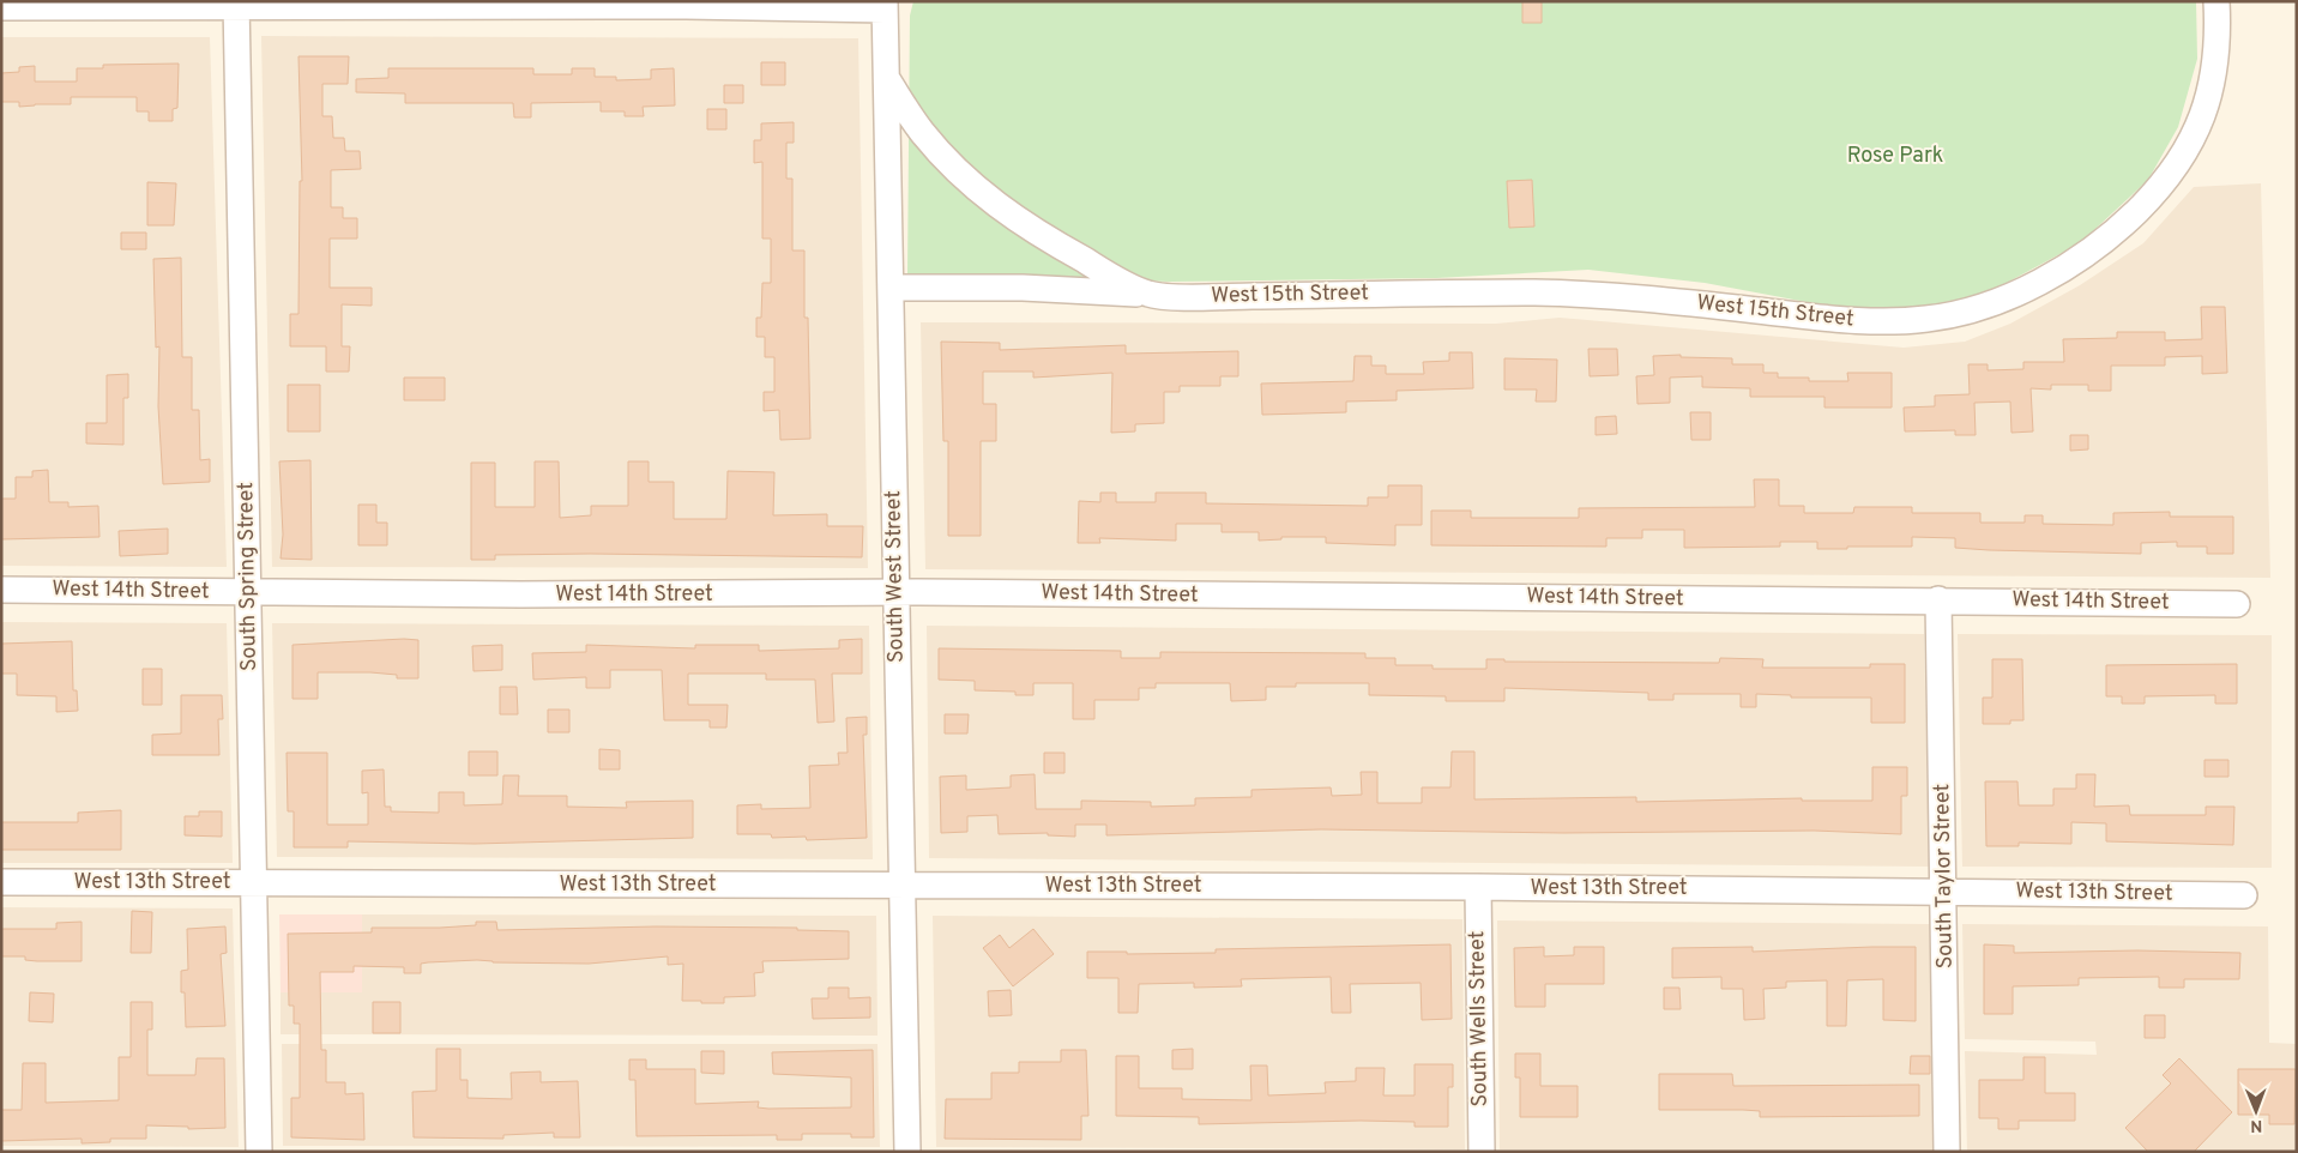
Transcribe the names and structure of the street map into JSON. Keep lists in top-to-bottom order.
{
  "streets": {
    "street": [
      "West 15th Street",
      "South Spring Street",
      "South West Street",
      "West 14th Street",
      "South Taylor Street",
      "West 13th Street",
      "South Wells Street"
    ]
  },
  "crossings": [
    ["West 15th Street", "South West Street"],
    ["South Spring Street", "West 14th Street"],
    ["South Spring Street", "West 13th Street"],
    ["South West Street", "West 14th Street"],
    ["South West Street", "West 13th Street"],
    ["West 14th Street", "South Taylor Street"],
    ["South Taylor Street", "West 13th Street"],
    ["West 13th Street", "South Wells Street"]
  ],
  "parks": ["Rose Park"],
  "north": "bottom"
}
